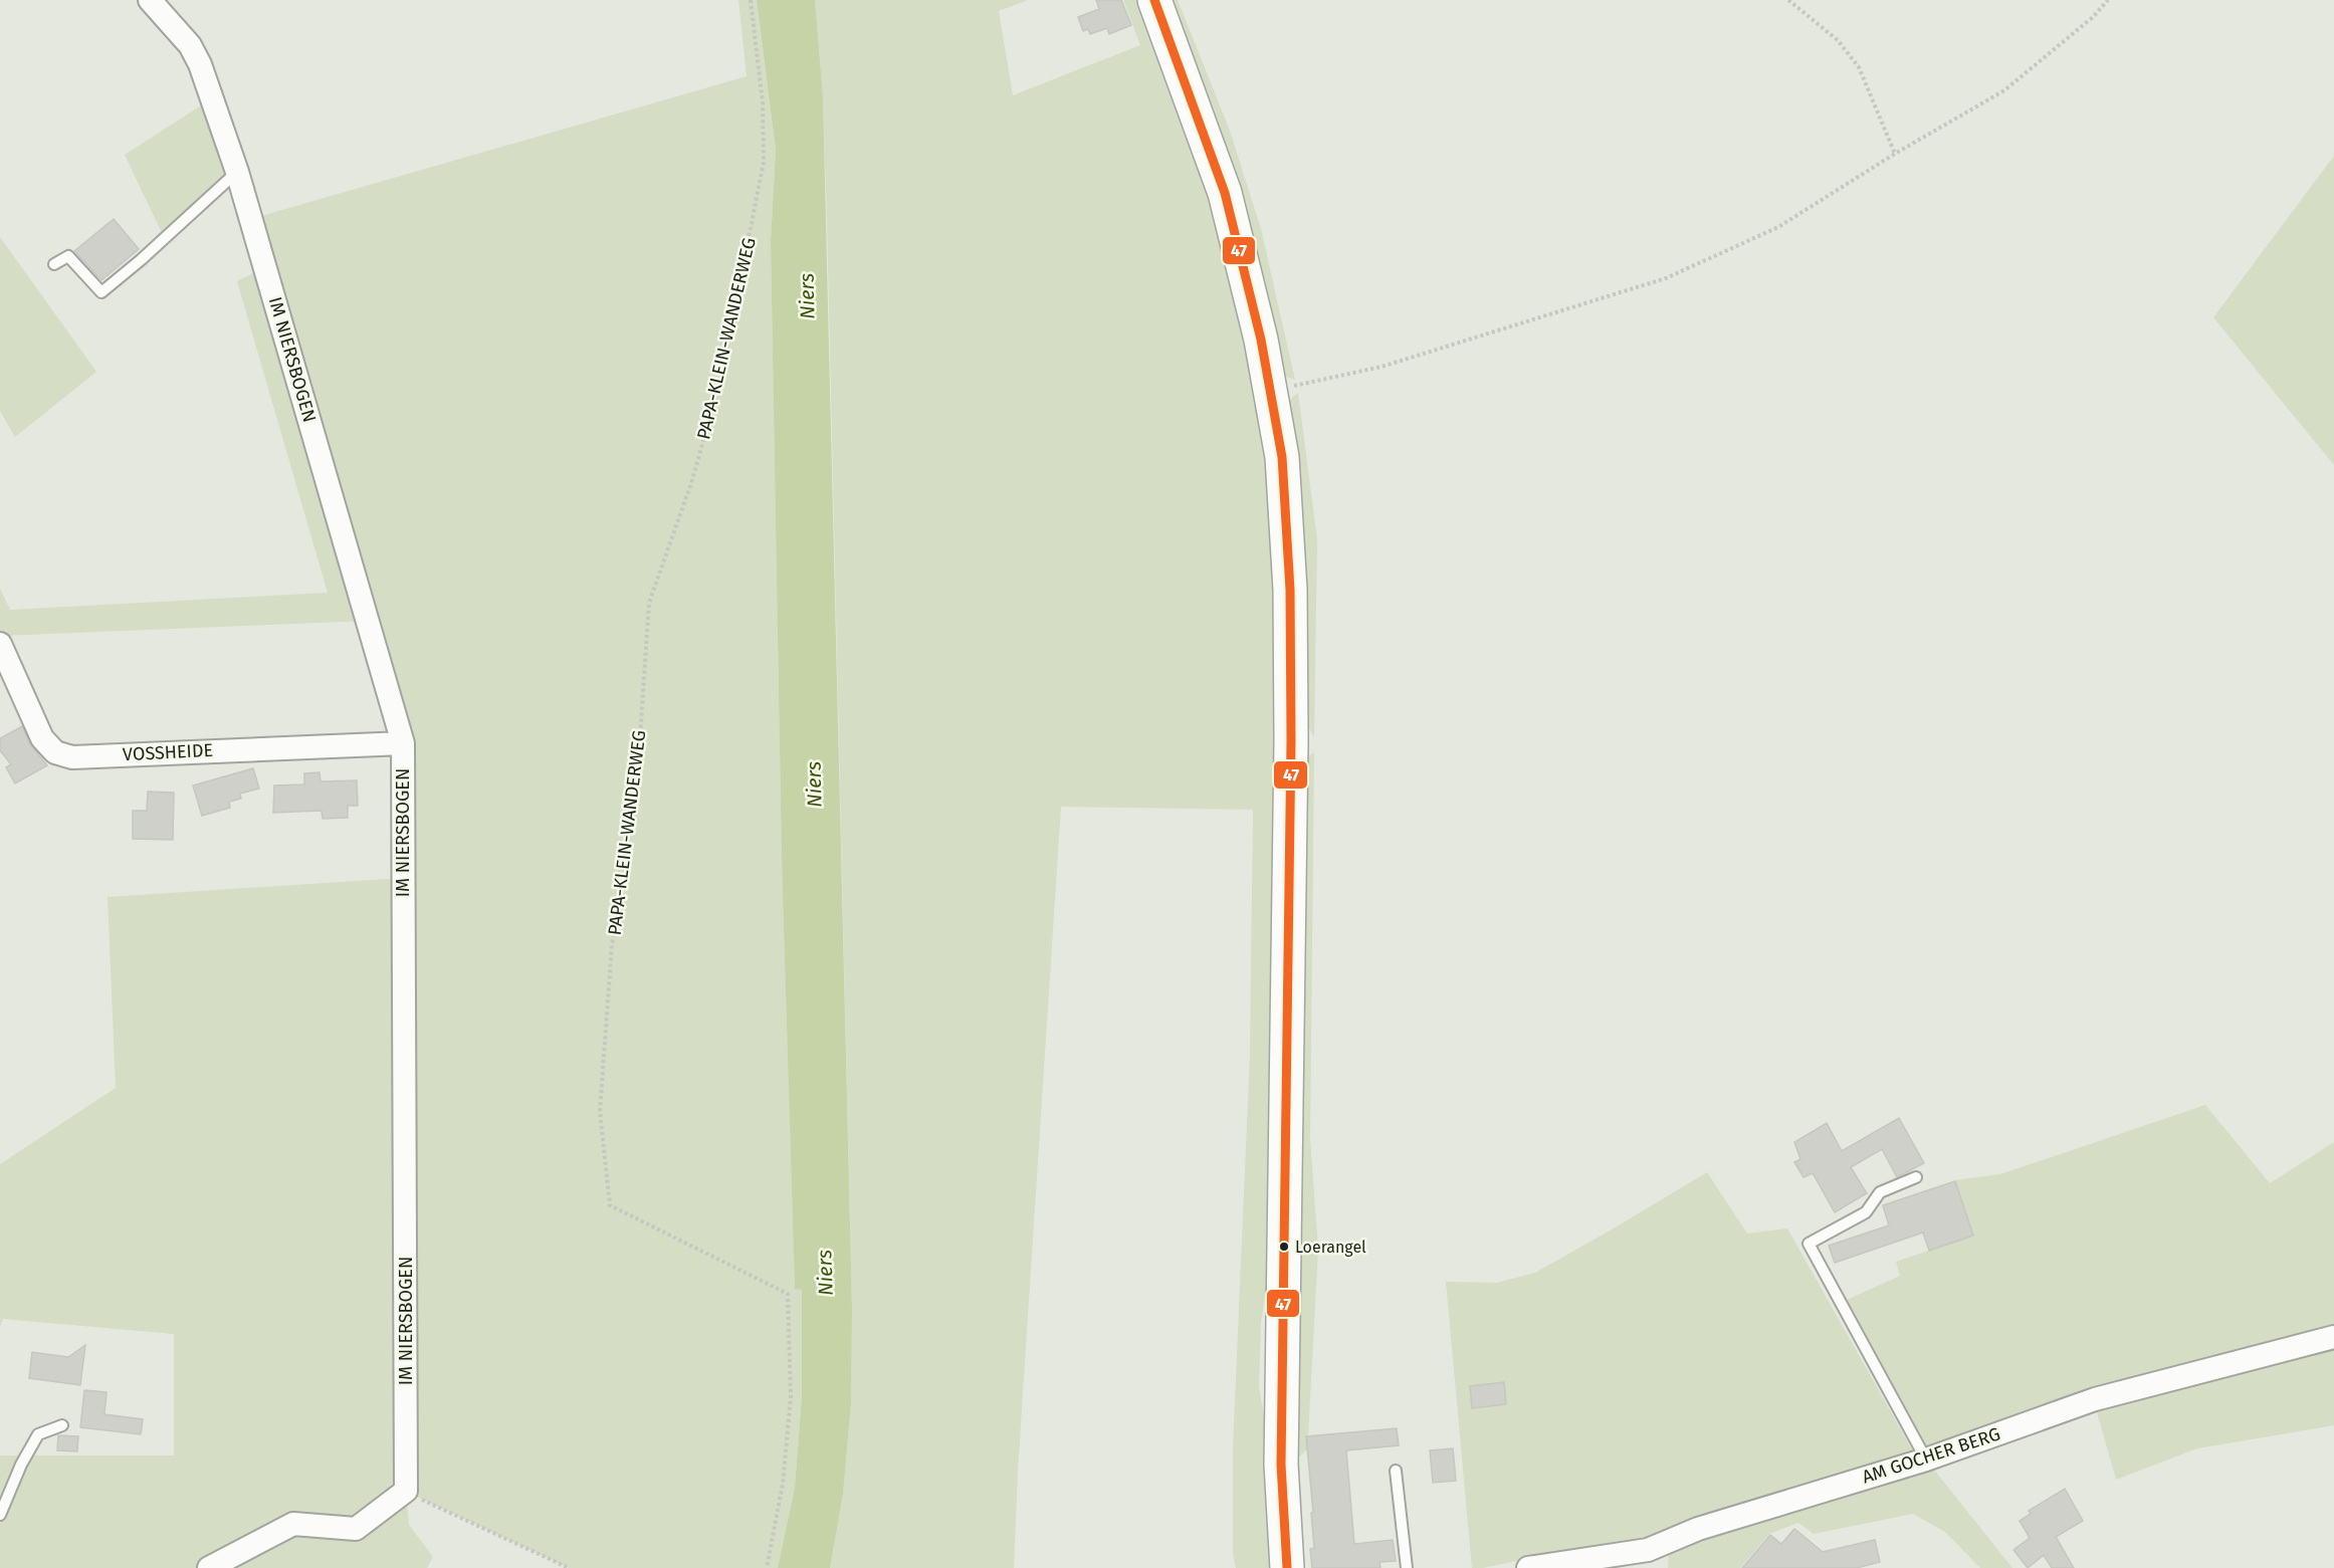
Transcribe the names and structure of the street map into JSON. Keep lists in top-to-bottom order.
{
  "streets": {
    "street": ["IM NIERSBOGEN", "VOSSHEIDE", "AM GOCHER BERG"],
    "path": ["PAPA-KLEIN-WANDERWEG"]
  },
  "crossings": [
    ["IM NIERSBOGEN", "VOSSHEIDE"]
  ],
  "water": ["Niers"],
  "places": ["Loerangel"],
  "lines": ["transit line 47"]
}
